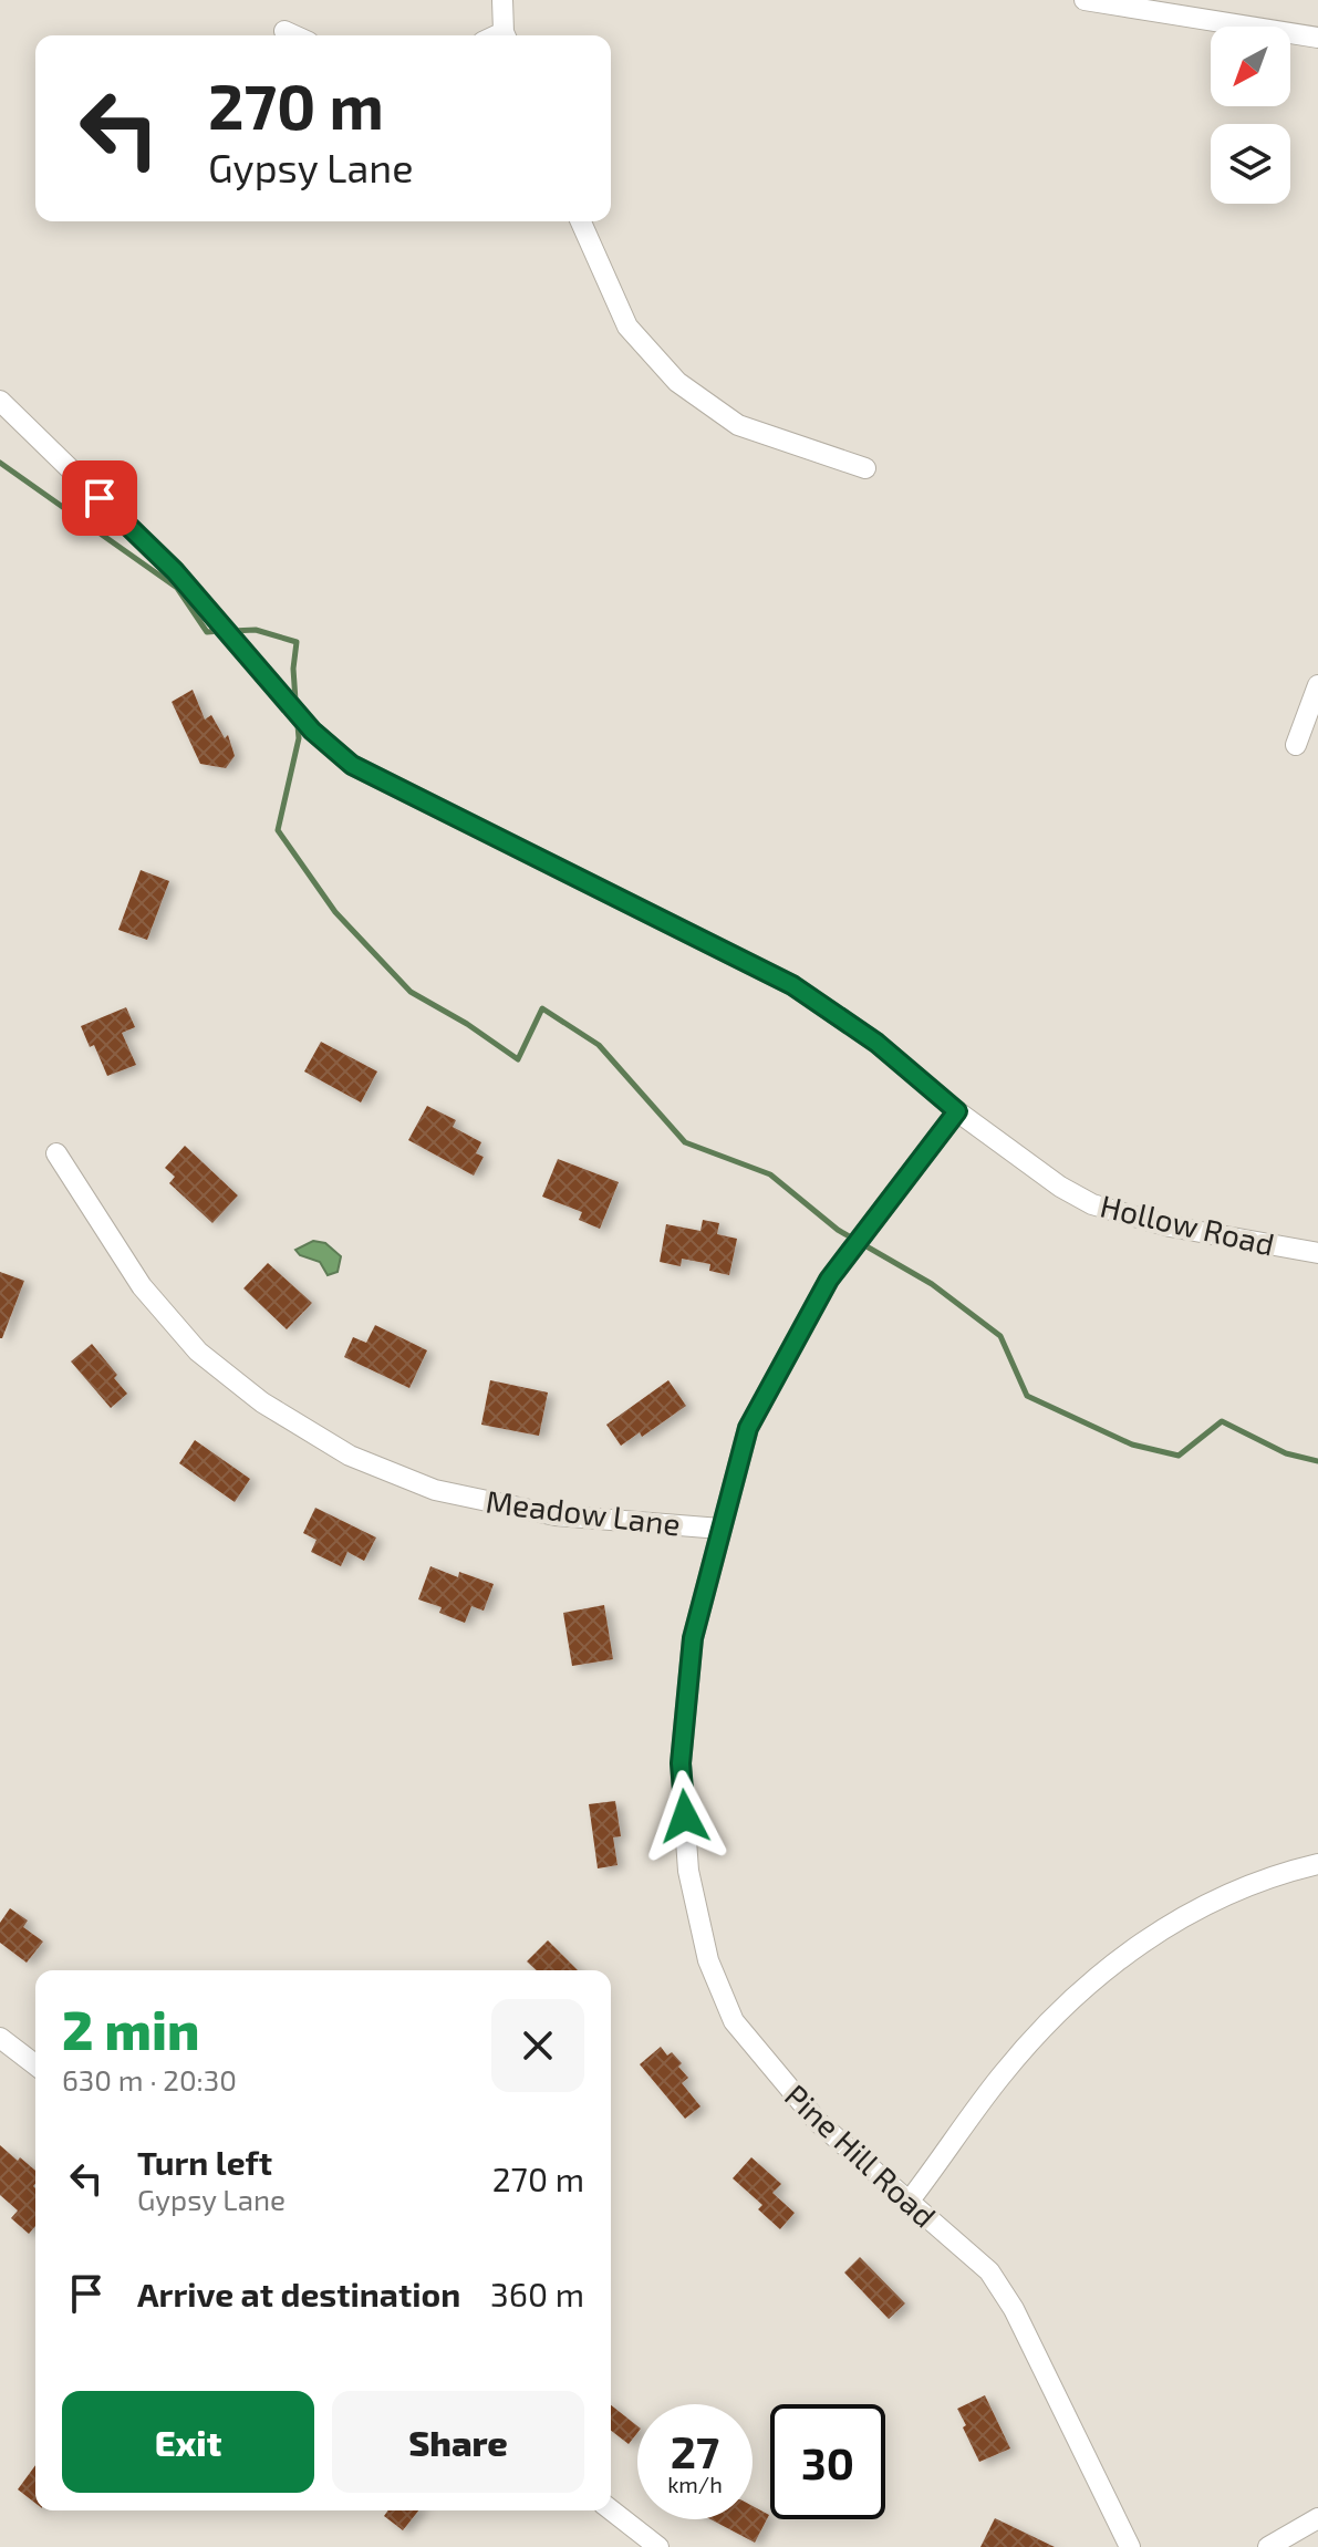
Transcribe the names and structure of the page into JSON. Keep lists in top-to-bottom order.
{
  "streets": {
    "street": ["Hollow Road", "Meadow Lane", "Pine Hill Road"]
  },
  "crossings": [
    ["Hollow Road", "Pine Hill Road"],
    ["Meadow Lane", "Pine Hill Road"]
  ],
  "north": "bottom left",
  "page": {
    "turn": ["270 m", "Gypsy Lane"],
    "heading": ["2 min", "630 m · 20:30"],
    "list": [
      {
        "name": "Turn left",
        "note": "Gypsy Lane",
        "value": "270 m"
      },
      {
        "name": "Arrive at destination",
        "value": "360 m"
      }
    ],
    "buttons": ["Exit", "Share"],
    "speed": "27 km/h",
    "limit": "30"
  }
}
